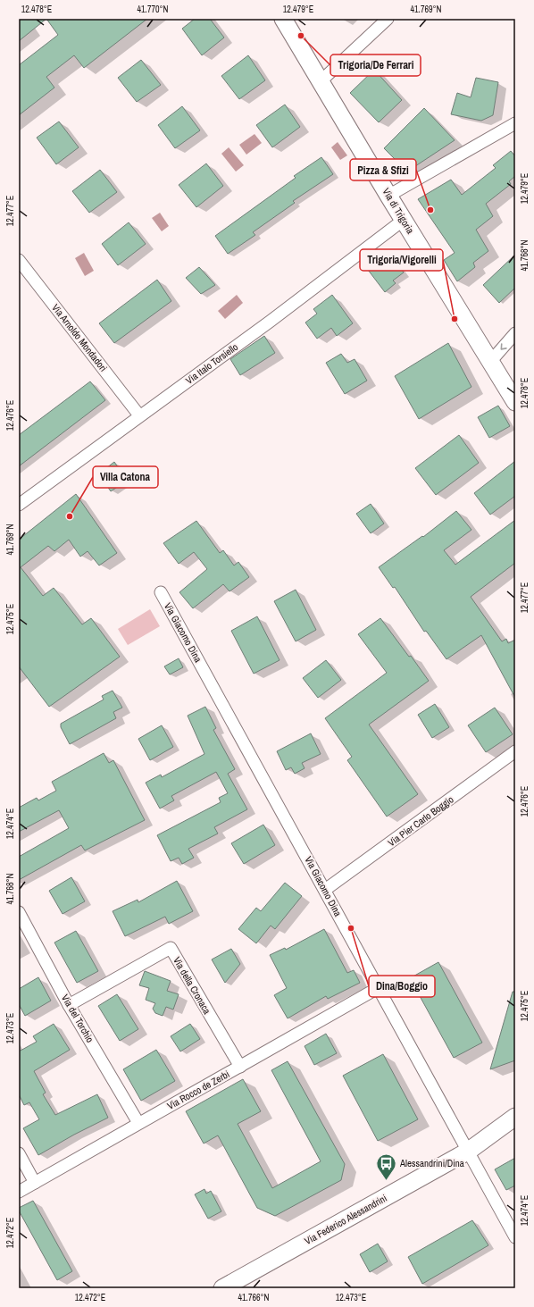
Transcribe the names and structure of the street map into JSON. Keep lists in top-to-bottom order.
{
  "streets": {
    "street": [
      "Via di Trigoria",
      "Via Arnoldo Mondadori",
      "Via Italo Torsiello",
      "Via Giacomo Dina",
      "Via Pier Carlo Boggio",
      "Via della Cronaca",
      "Via del Torchio",
      "Via Rocco de Zerbi",
      "Via Federico Alessandrini"
    ]
  },
  "crossings": [
    ["Via di Trigoria", "Via Italo Torsiello"],
    ["Via Arnoldo Mondadori", "Via Italo Torsiello"],
    ["Via Giacomo Dina", "Via Pier Carlo Boggio"],
    ["Via Giacomo Dina", "Via Rocco de Zerbi"],
    ["Via Giacomo Dina", "Via Federico Alessandrini"],
    ["Via della Cronaca", "Via del Torchio"],
    ["Via della Cronaca", "Via Rocco de Zerbi"],
    ["Via del Torchio", "Via Rocco de Zerbi"]
  ],
  "places": {
    "other": [
      "Trigoria/De Ferrari",
      "Pizza & Sfizi",
      "Trigoria/Vigorelli",
      "Villa Catona",
      "Dina/Boggio"
    ],
    "bus stop": ["Alessandrini/Dina"]
  },
  "coordinates": [
    "12.478°E",
    "41.770°N",
    "12.479°E",
    "41.769°N",
    "12.477°E",
    "41.768°N",
    "12.476°E",
    "12.475°E",
    "12.474°E",
    "12.473°E",
    "12.472°E",
    "41.766°N"
  ]
}
